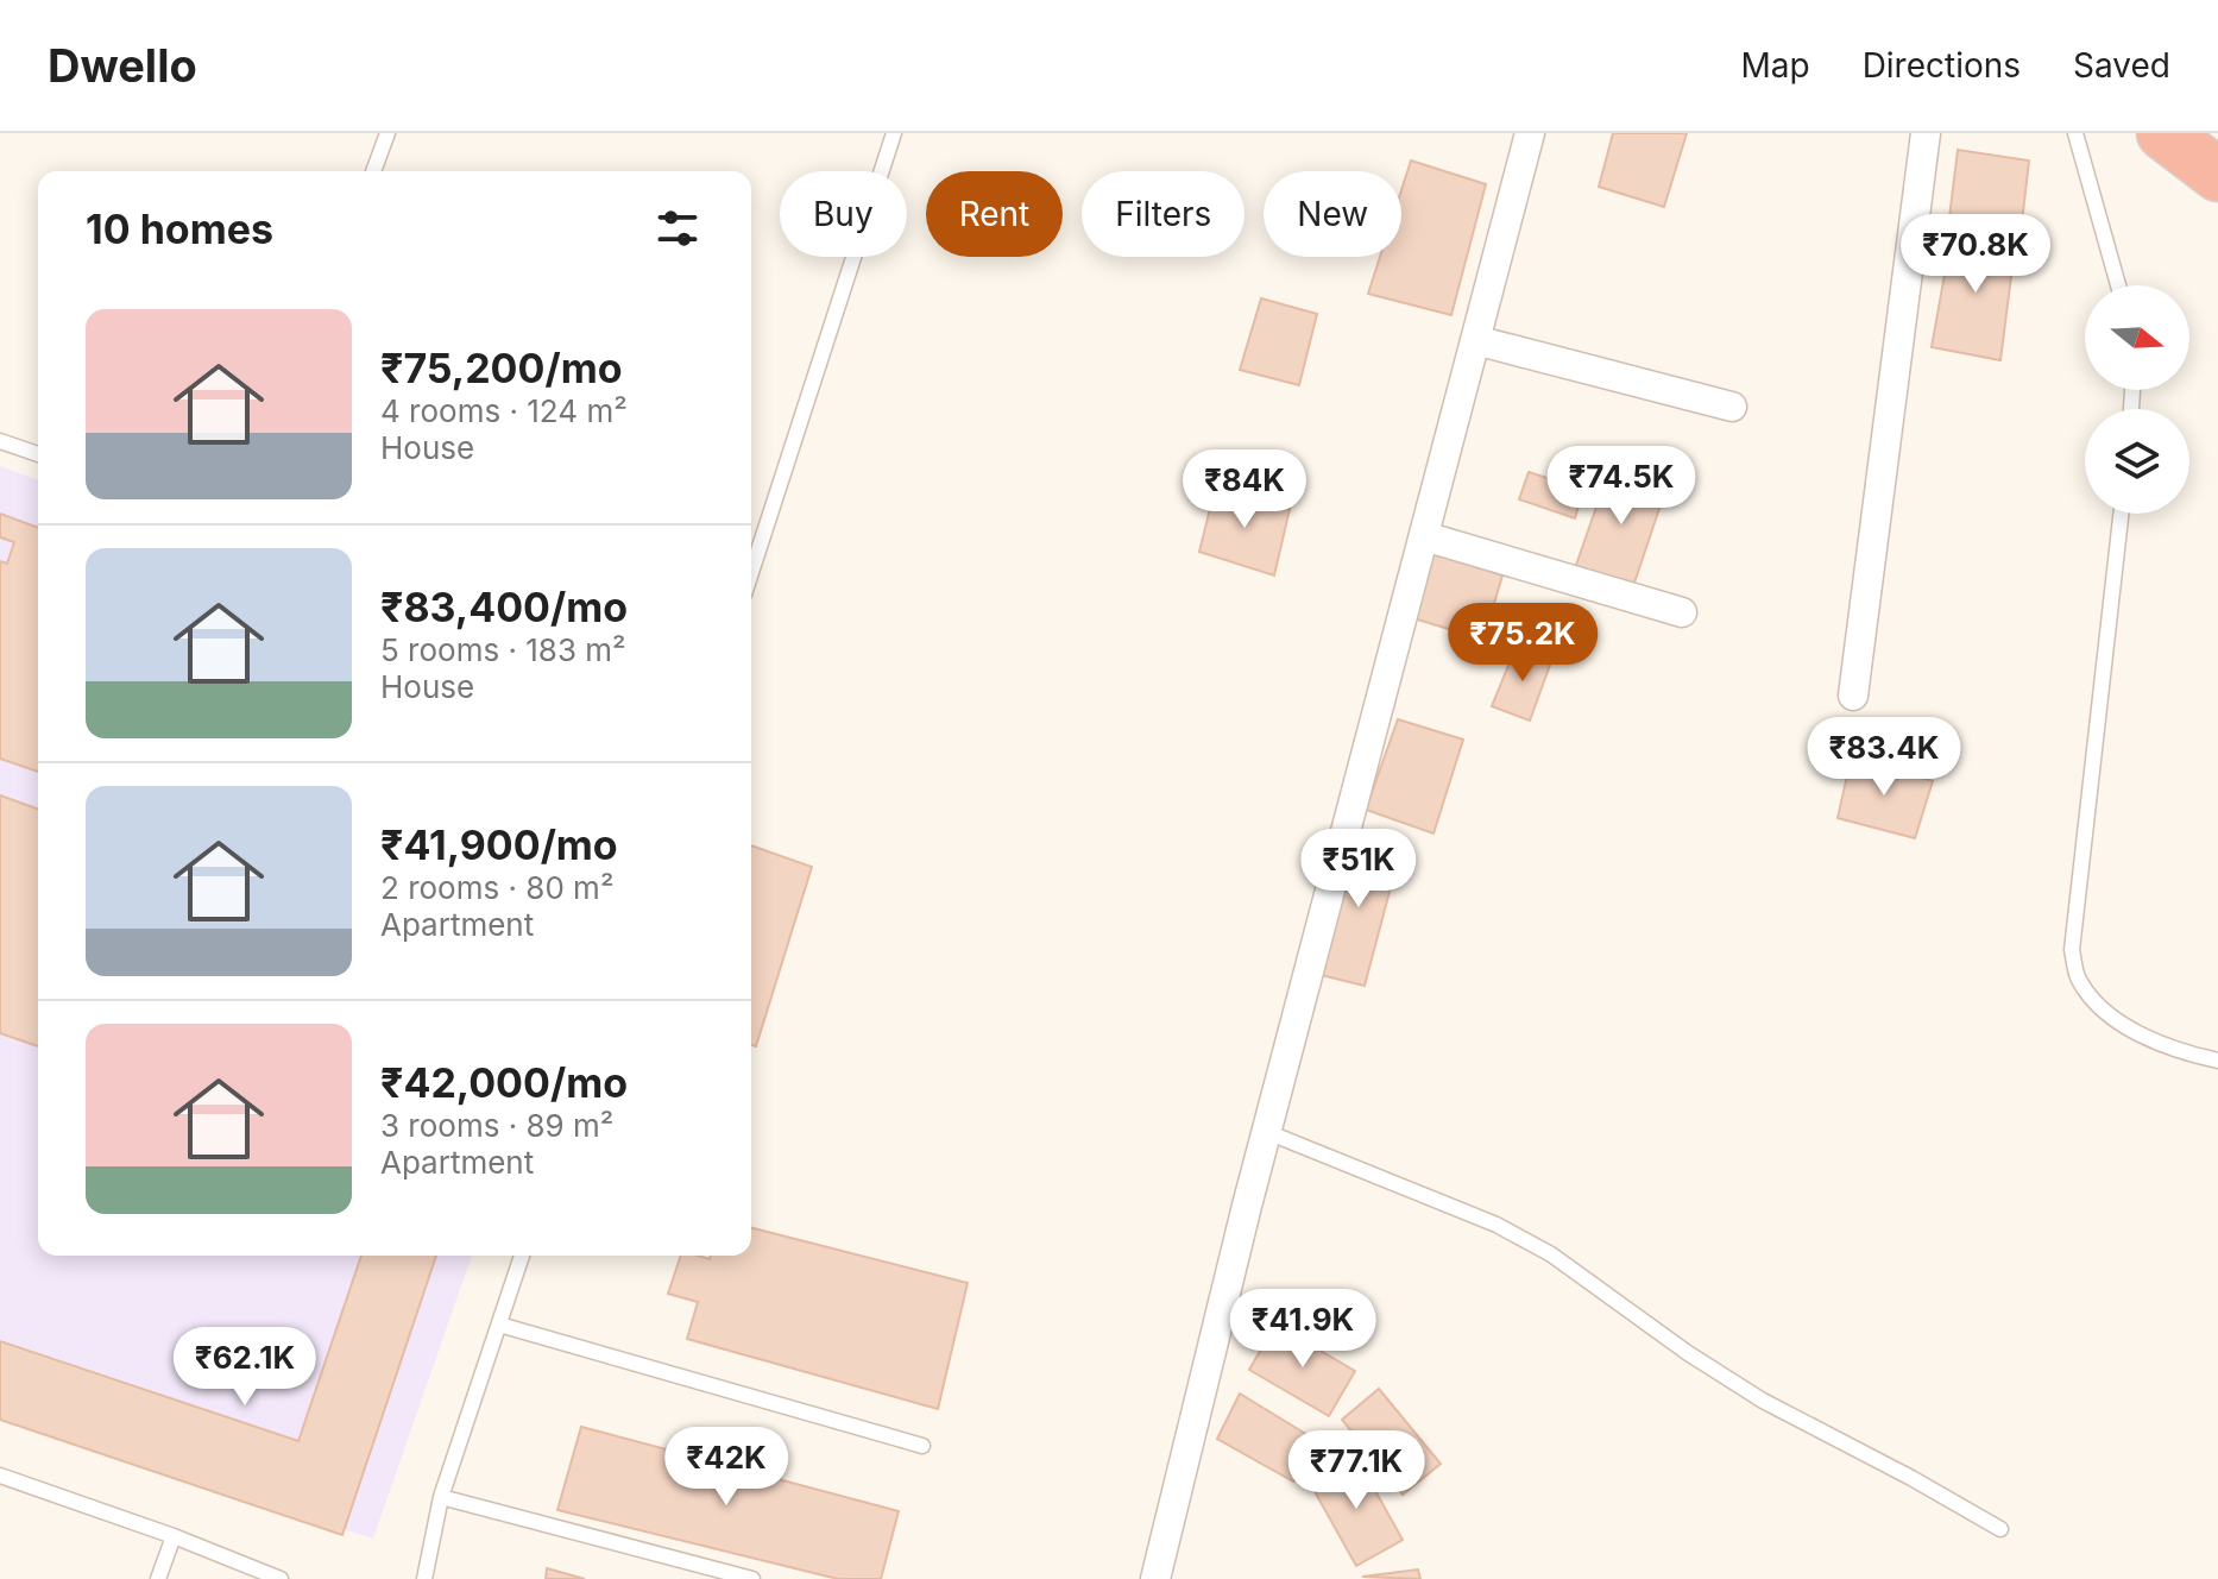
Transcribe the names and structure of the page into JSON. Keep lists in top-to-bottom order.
{
  "north": "right",
  "page": {
    "header": "Dwello",
    "nav": ["Map", "Directions", "Saved"],
    "chip": [
      "Buy",
      "Rent",
      "Filters",
      "New"
    ],
    "heading": "10 homes",
    "price": [
      "₹70.8K",
      "₹74.5K",
      "₹84K",
      "₹75.2K",
      "₹83.4K",
      "₹51K",
      "₹41.9K",
      "₹62.1K",
      "₹42K",
      "₹77.1K"
    ],
    "list": [
      {
        "name": "₹75,200/mo",
        "note": "4 rooms · 124 m² · House"
      },
      {
        "name": "₹83,400/mo",
        "note": "5 rooms · 183 m² · House"
      },
      {
        "name": "₹41,900/mo",
        "note": "2 rooms · 80 m² · Apartment"
      },
      {
        "name": "₹42,000/mo",
        "note": "3 rooms · 89 m² · Apartment"
      }
    ]
  }
}
